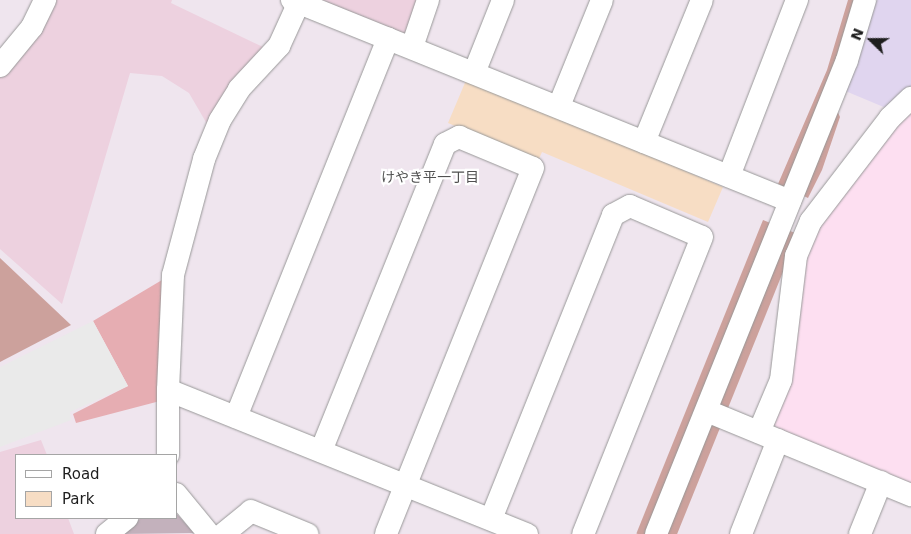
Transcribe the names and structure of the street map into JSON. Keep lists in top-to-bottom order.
{
  "districts": ["けやき平一丁目"],
  "legend": ["Road", "Park"],
  "north": "left"
}
